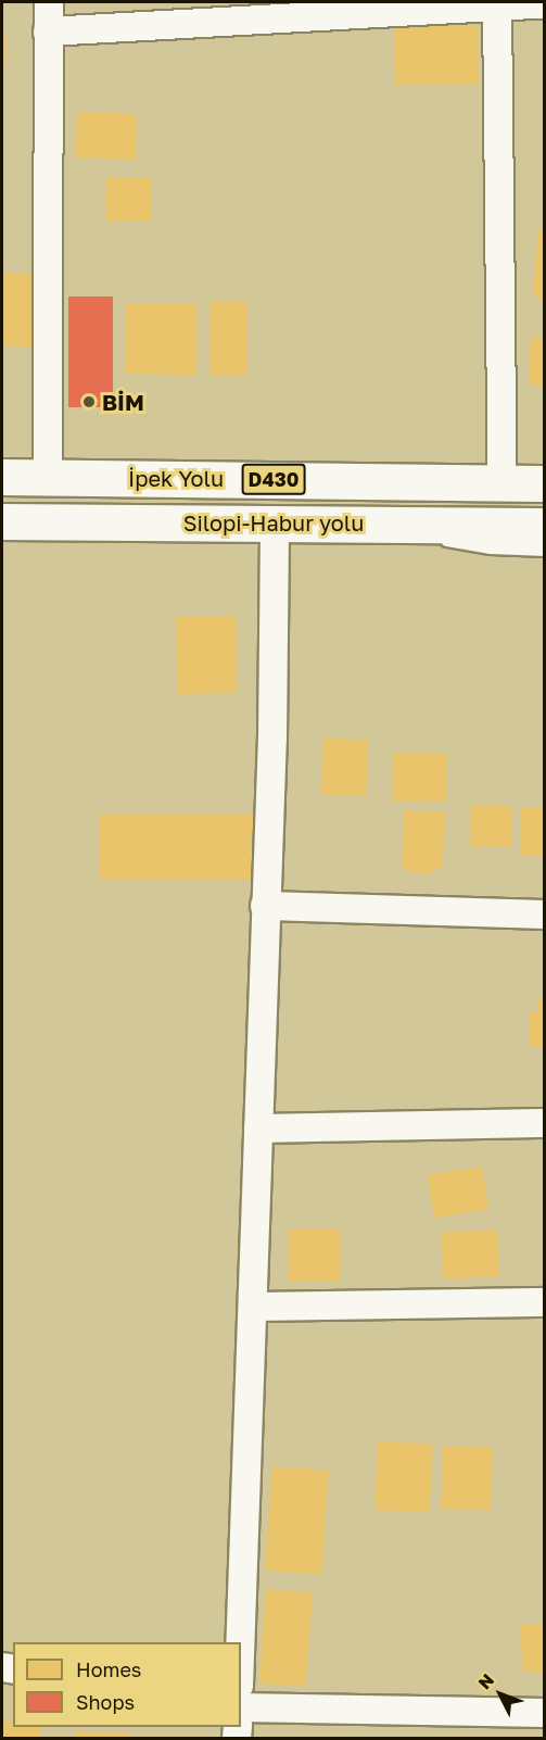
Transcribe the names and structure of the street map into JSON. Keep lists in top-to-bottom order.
{
  "streets": {
    "highway": ["İpek Yolu", "D430", "Silopi-Habur yolu"]
  },
  "places": ["BİM"],
  "legend": ["Homes", "Shops"],
  "north": "top left"
}
